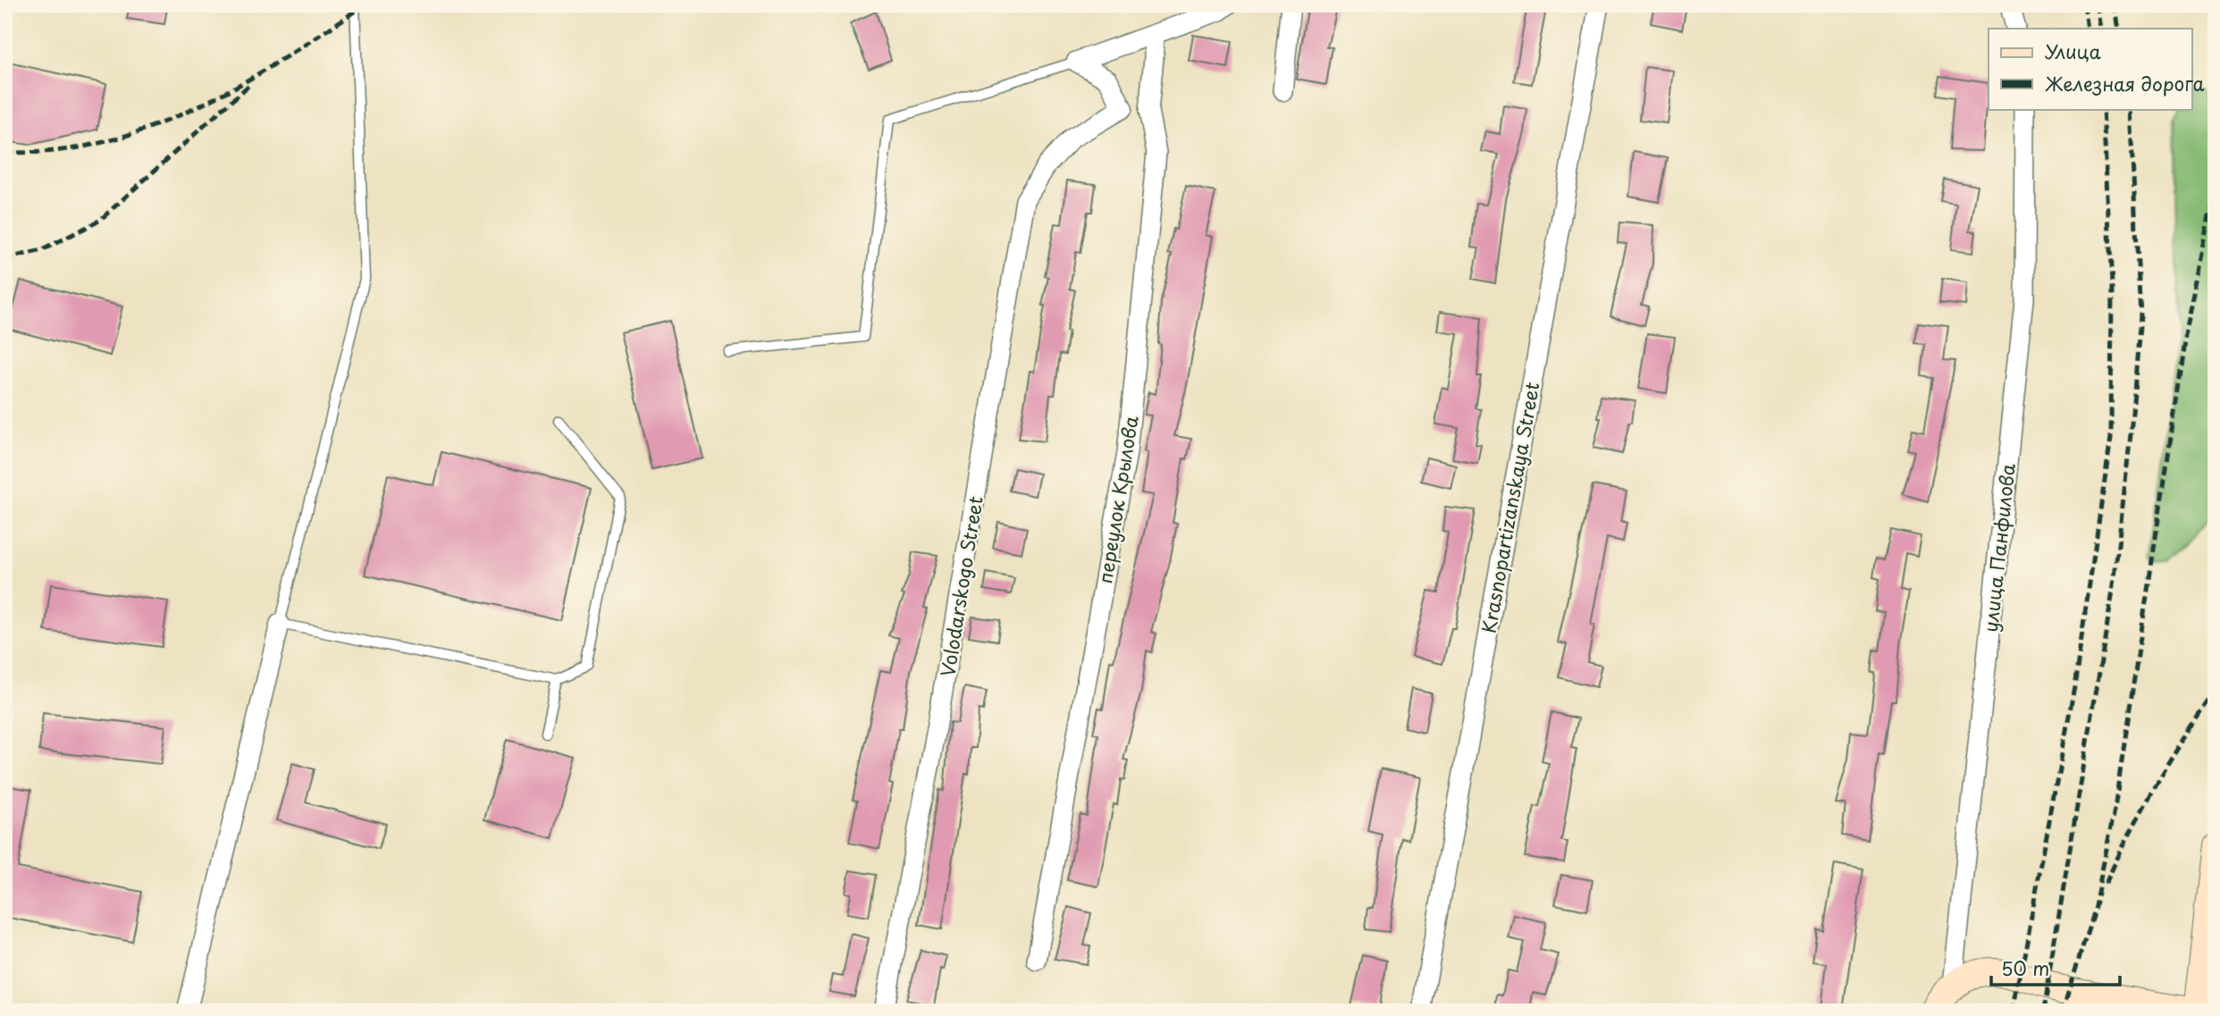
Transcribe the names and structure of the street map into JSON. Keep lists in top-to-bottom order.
{
  "streets": {
    "street": [
      "переулок Крылова",
      "Krasnopartizanskaya Street",
      "улица Панфилова",
      "Volodarskogo Street"
    ]
  },
  "legend": ["Улица", "Железная дорога"],
  "scale_bar": "50 m"
}
